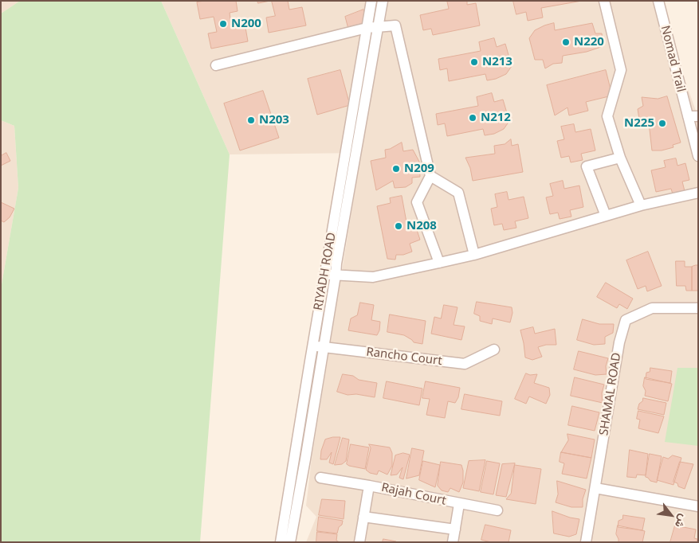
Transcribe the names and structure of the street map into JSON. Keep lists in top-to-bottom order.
{
  "streets": {
    "street": [
      "Nomad Trail",
      "RIYADH ROAD",
      "Rancho Court",
      "SHAMAL ROAD",
      "Rajah Court"
    ]
  },
  "crossings": [
    ["RIYADH ROAD", "Rancho Court"]
  ],
  "places": [
    "N200",
    "N220",
    "N213",
    "N212",
    "N203",
    "N225",
    "N209",
    "N208"
  ],
  "north": "bottom right"
}
